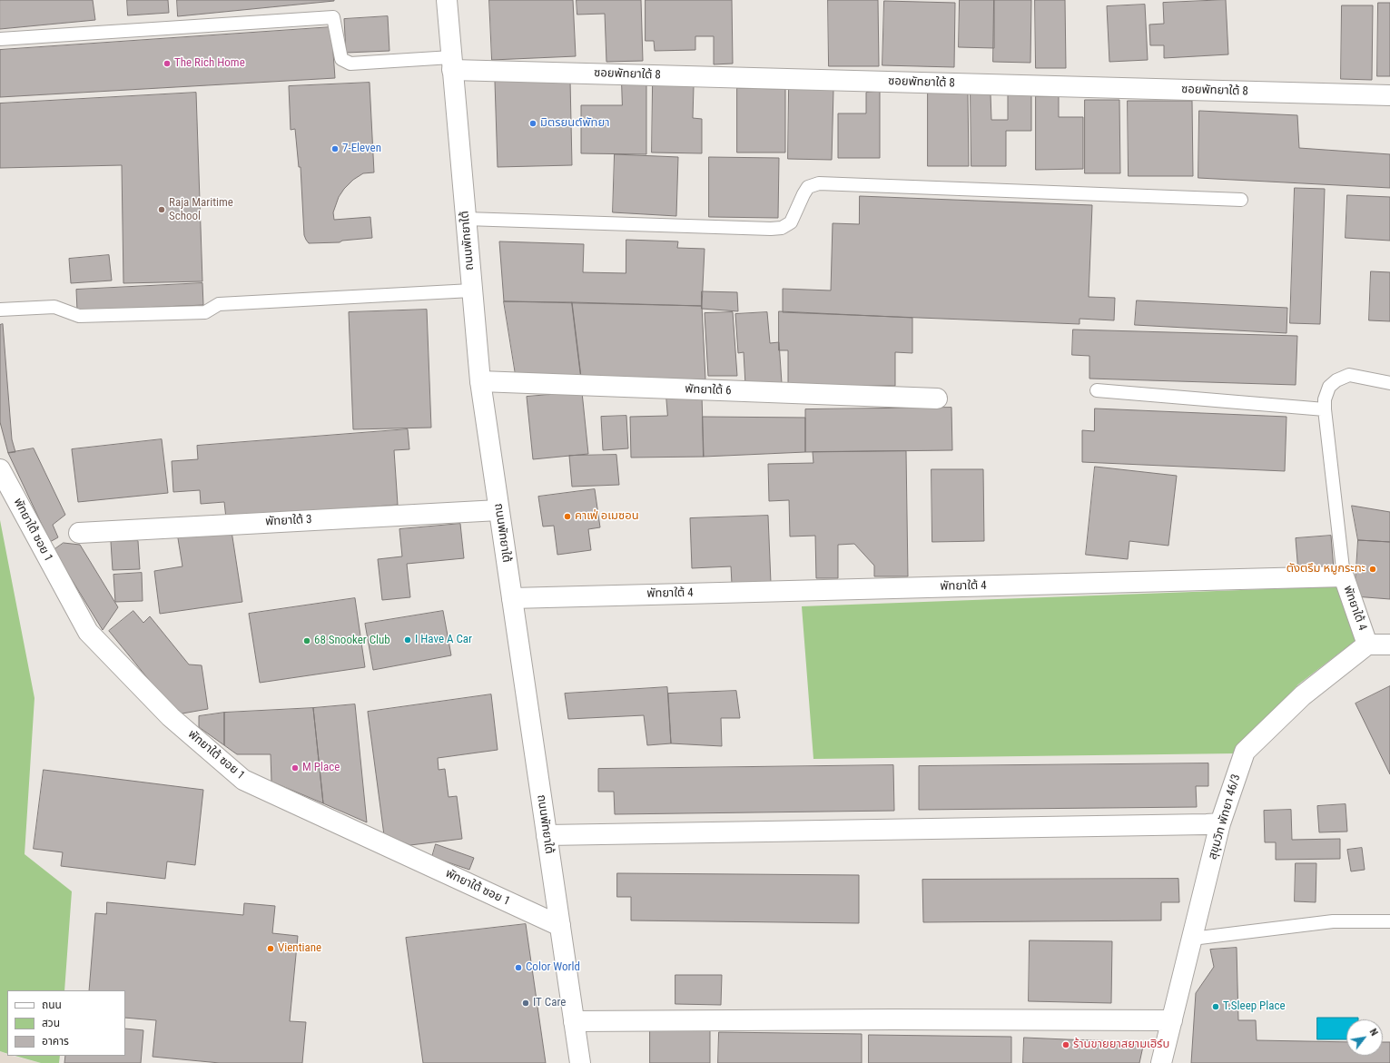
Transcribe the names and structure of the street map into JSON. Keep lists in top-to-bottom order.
{
  "streets": {
    "street": [
      "ซอยพัทยาใต้ 8",
      "ถนนพัทยาใต้",
      "พัทยาใต้ 6",
      "พัทยาใต้ 3",
      "พัทยาใต้ ซอย 1",
      "พัทยาใต้ 4",
      "สุขุมวิท พัทยา 46/3"
    ]
  },
  "crossings": [
    ["ซอยพัทยาใต้ 8", "ถนนพัทยาใต้"],
    ["ถนนพัทยาใต้", "พัทยาใต้ 6"],
    ["ถนนพัทยาใต้", "พัทยาใต้ 3"],
    ["ถนนพัทยาใต้", "พัทยาใต้ ซอย 1"],
    ["ถนนพัทยาใต้", "พัทยาใต้ 4"],
    ["พัทยาใต้ 4", "สุขุมวิท พัทยา 46/3"]
  ],
  "places": [
    "The Rich Home",
    "มิตรยนต์พัทยา",
    "7-Eleven",
    "Raja Maritime School",
    "คาเฟ่ อเมซอน",
    "ตังตรึม หมูกระทะ",
    "I Have A Car",
    "68 Snooker Club",
    "M Place",
    "Vientiane",
    "Color World",
    "IT Care",
    "T.Sleep Place",
    "ร้านขายยาสยามเฮิร์บ"
  ],
  "legend": ["ถนน", "สวน", "อาคาร"],
  "north": "top right"
}
